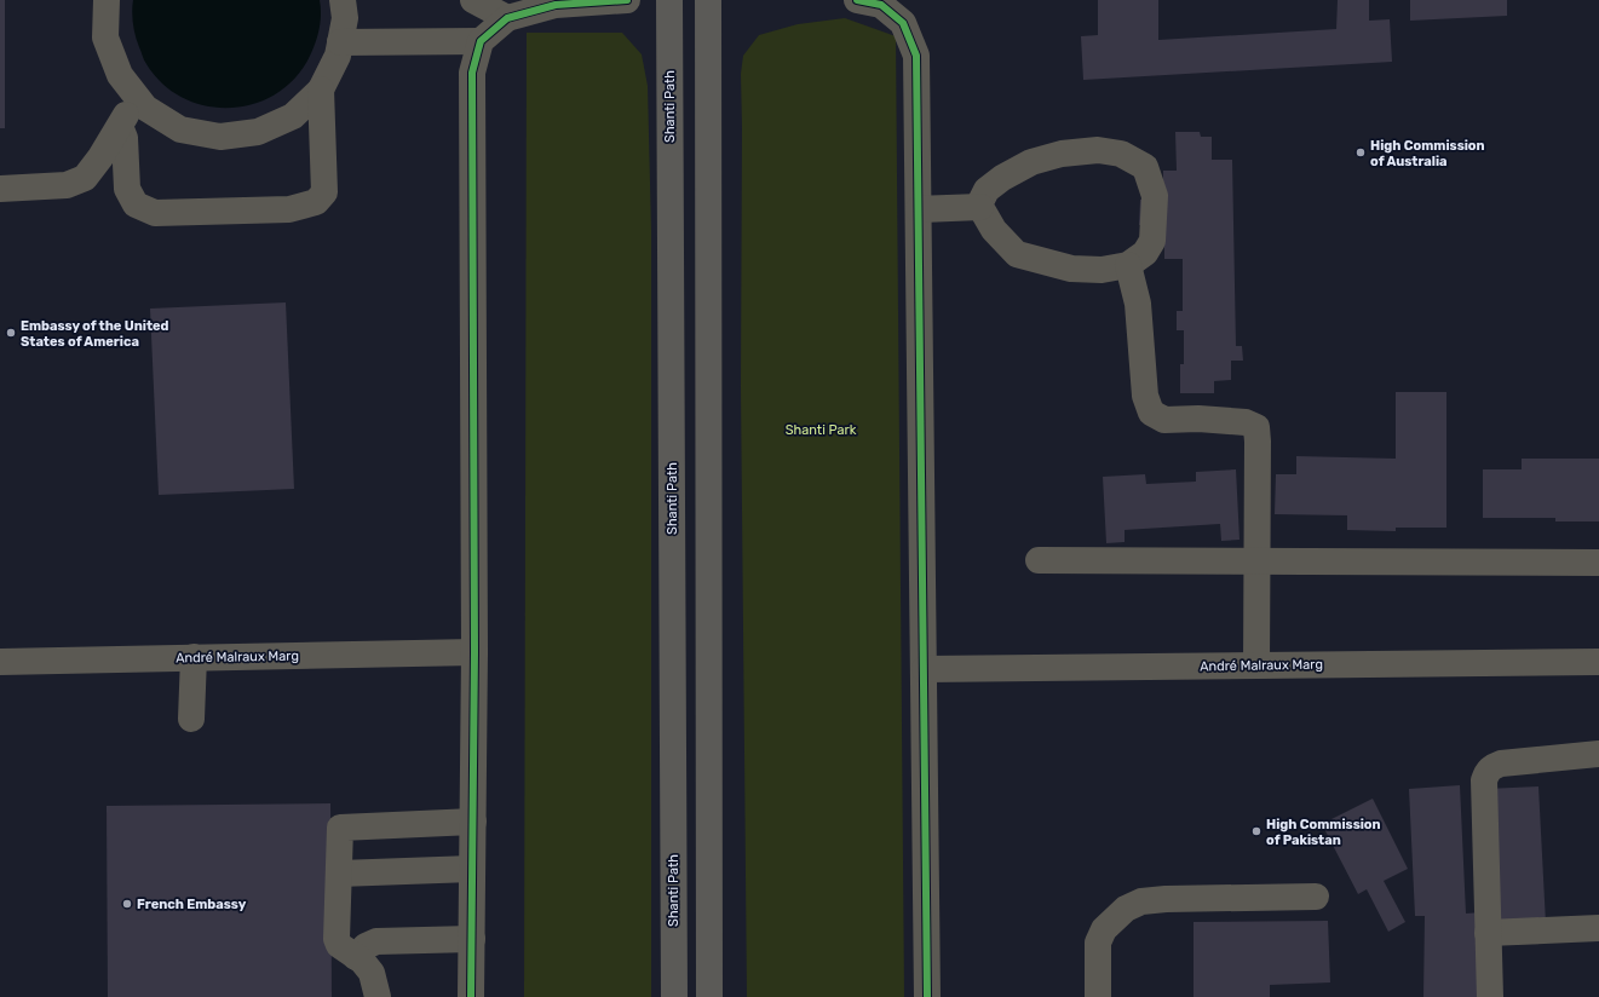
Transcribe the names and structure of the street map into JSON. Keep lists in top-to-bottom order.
{
  "streets": {
    "main road": ["Shanti Path"],
    "street": ["André Malraux Marg"]
  },
  "parks": ["Shanti Park"],
  "places": [
    "High Commission of Australia",
    "Embassy of the United States of America",
    "High Commission of Pakistan",
    "French Embassy"
  ]
}
